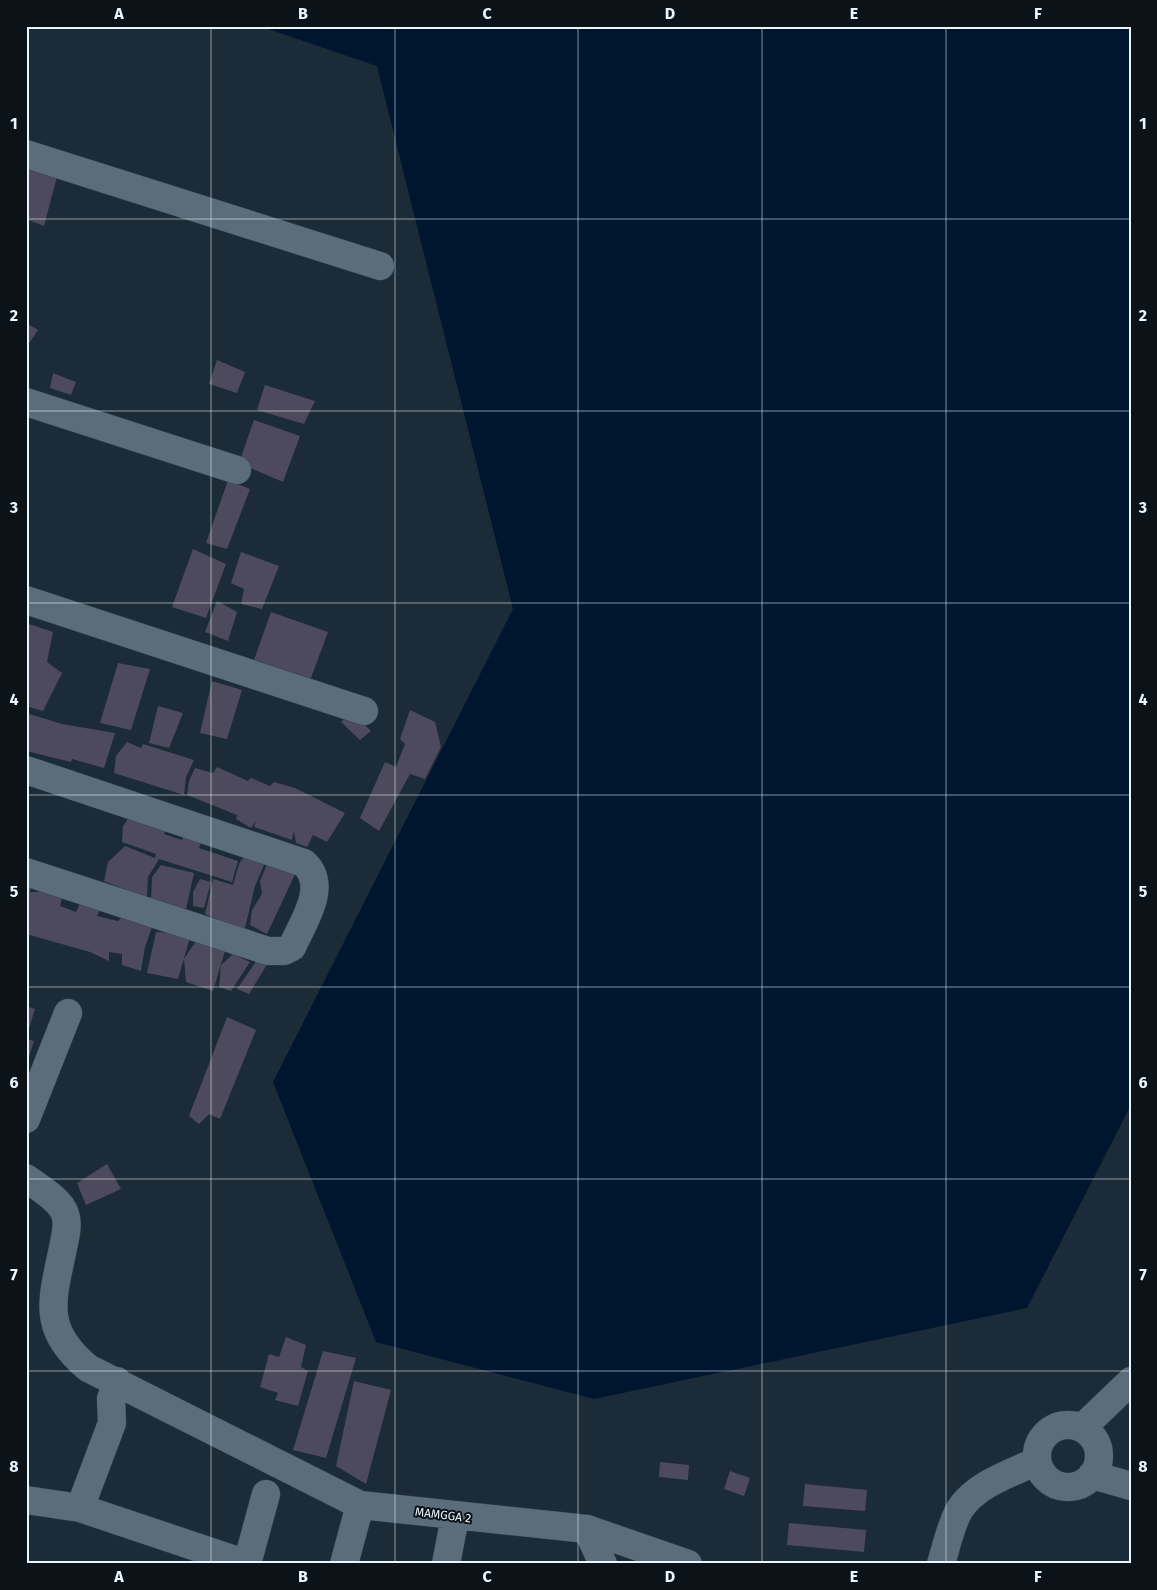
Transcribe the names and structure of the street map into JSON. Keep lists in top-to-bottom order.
{
  "streets": {
    "street": ["MAMGGA 2"]
  },
  "grid": {
    "columns": [
      "A",
      "B",
      "C",
      "D",
      "E",
      "F"
    ],
    "rows": [
      "1",
      "2",
      "3",
      "4",
      "5",
      "6",
      "7",
      "8"
    ]
  }
}
